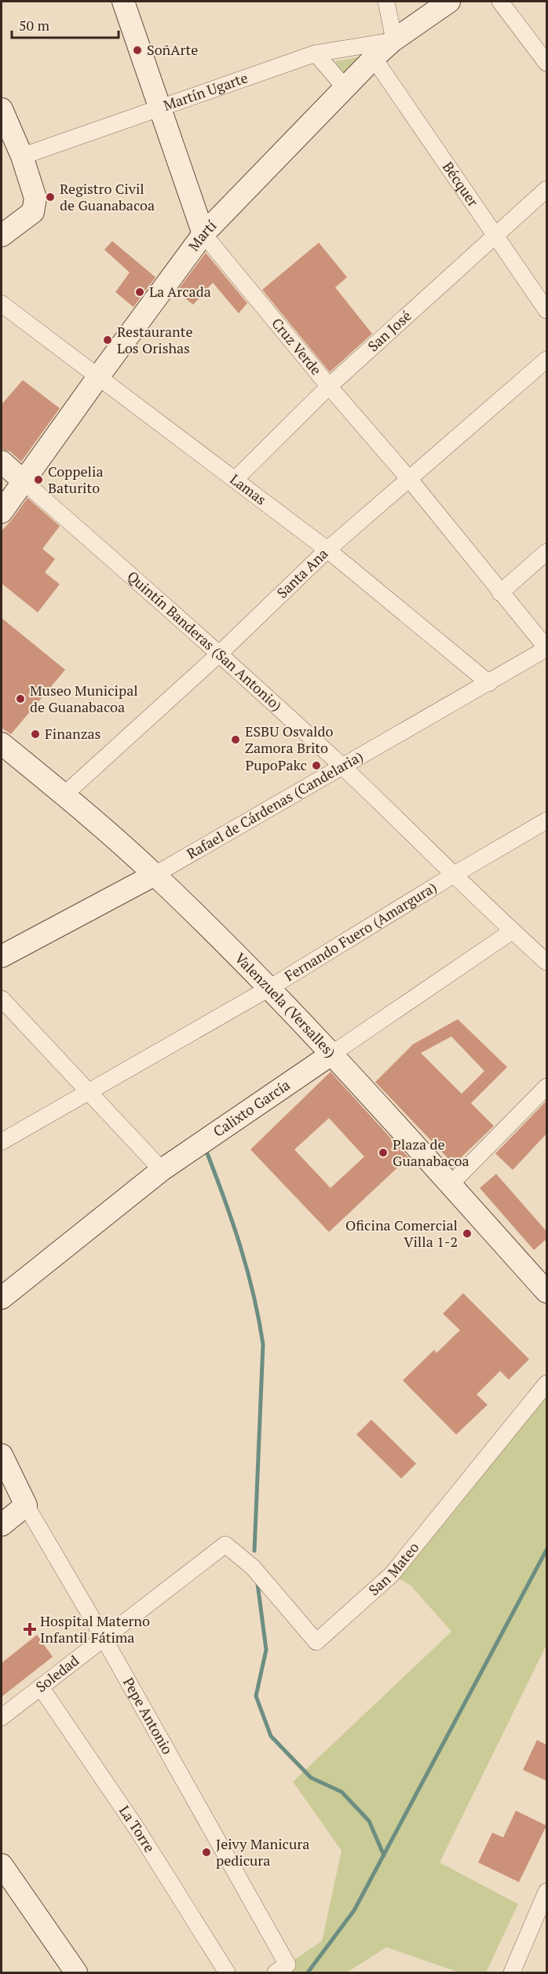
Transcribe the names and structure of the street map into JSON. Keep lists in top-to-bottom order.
{
  "streets": {
    "street": [
      "Martín Ugarte",
      "Bécquer",
      "Martí",
      "San José",
      "Cruz Verde",
      "Lamas",
      "Santa Ana",
      "Quintín Banderas (San Antonio)",
      "Rafael de Cárdenas (Candelaria)",
      "Fernando Fuero (Amargura)",
      "Valenzuela (Versalles)",
      "Calixto García",
      "San Mateo",
      "Soledad",
      "Pepe Antonio",
      "La Torre"
    ]
  },
  "crossings": [
    ["Martín Ugarte", "Martí"],
    ["Martín Ugarte", "Cruz Verde"],
    ["Bécquer", "Martí"],
    ["Bécquer", "San José"],
    ["Martí", "Cruz Verde"],
    ["Martí", "Lamas"],
    ["Martí", "Quintín Banderas (San Antonio)"],
    ["San José", "Cruz Verde"],
    ["San José", "Lamas"],
    ["Cruz Verde", "Santa Ana"],
    ["Cruz Verde", "Rafael de Cárdenas (Candelaria)"],
    ["Lamas", "Santa Ana"],
    ["Lamas", "Rafael de Cárdenas (Candelaria)"],
    ["Santa Ana", "Quintín Banderas (San Antonio)"],
    ["Santa Ana", "Valenzuela (Versalles)"],
    ["Quintín Banderas (San Antonio)", "Rafael de Cárdenas (Candelaria)"],
    ["Quintín Banderas (San Antonio)", "Fernando Fuero (Amargura)"],
    ["Quintín Banderas (San Antonio)", "Calixto García"],
    ["Rafael de Cárdenas (Candelaria)", "Valenzuela (Versalles)"],
    ["Fernando Fuero (Amargura)", "Valenzuela (Versalles)"],
    ["Valenzuela (Versalles)", "Calixto García"],
    ["San Mateo", "Soledad"],
    ["Soledad", "Pepe Antonio"],
    ["Soledad", "La Torre"]
  ],
  "places": {
    "other": [
      "SoñArte",
      "Registro Civil de Guanabacoa",
      "La Arcada",
      "Restaurante Los Orishas",
      "Coppelia Baturito",
      "Museo Municipal de Guanabacoa",
      "Finanzas",
      "ESBU Osvaldo Zamora Brito",
      "PupoPakc",
      "Plaza de Guanabacoa",
      "Oficina Comercial Villa 1-2",
      "Jeivy Manicura pedicura"
    ],
    "health": ["Hospital Materno Infantil Fátima"]
  },
  "scale_bar": "50 m"
}
